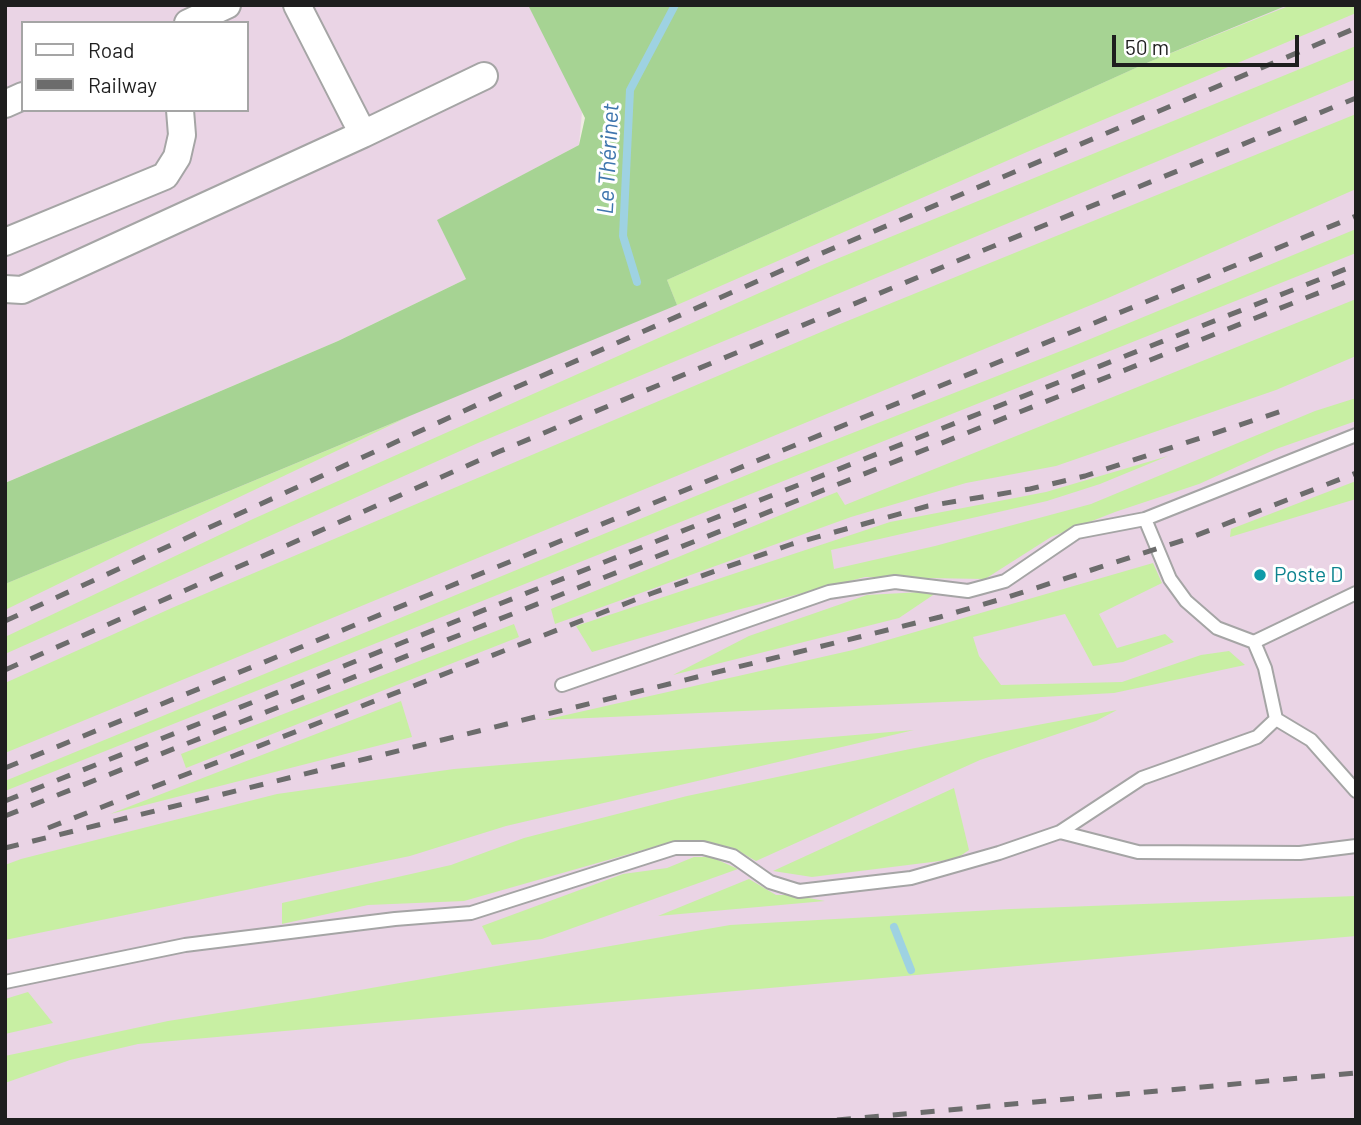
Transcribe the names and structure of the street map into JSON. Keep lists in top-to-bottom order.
{
  "water": ["Le Thérinet"],
  "places": ["Poste D"],
  "legend": ["Road", "Railway"],
  "scale_bar": "50 m"
}
